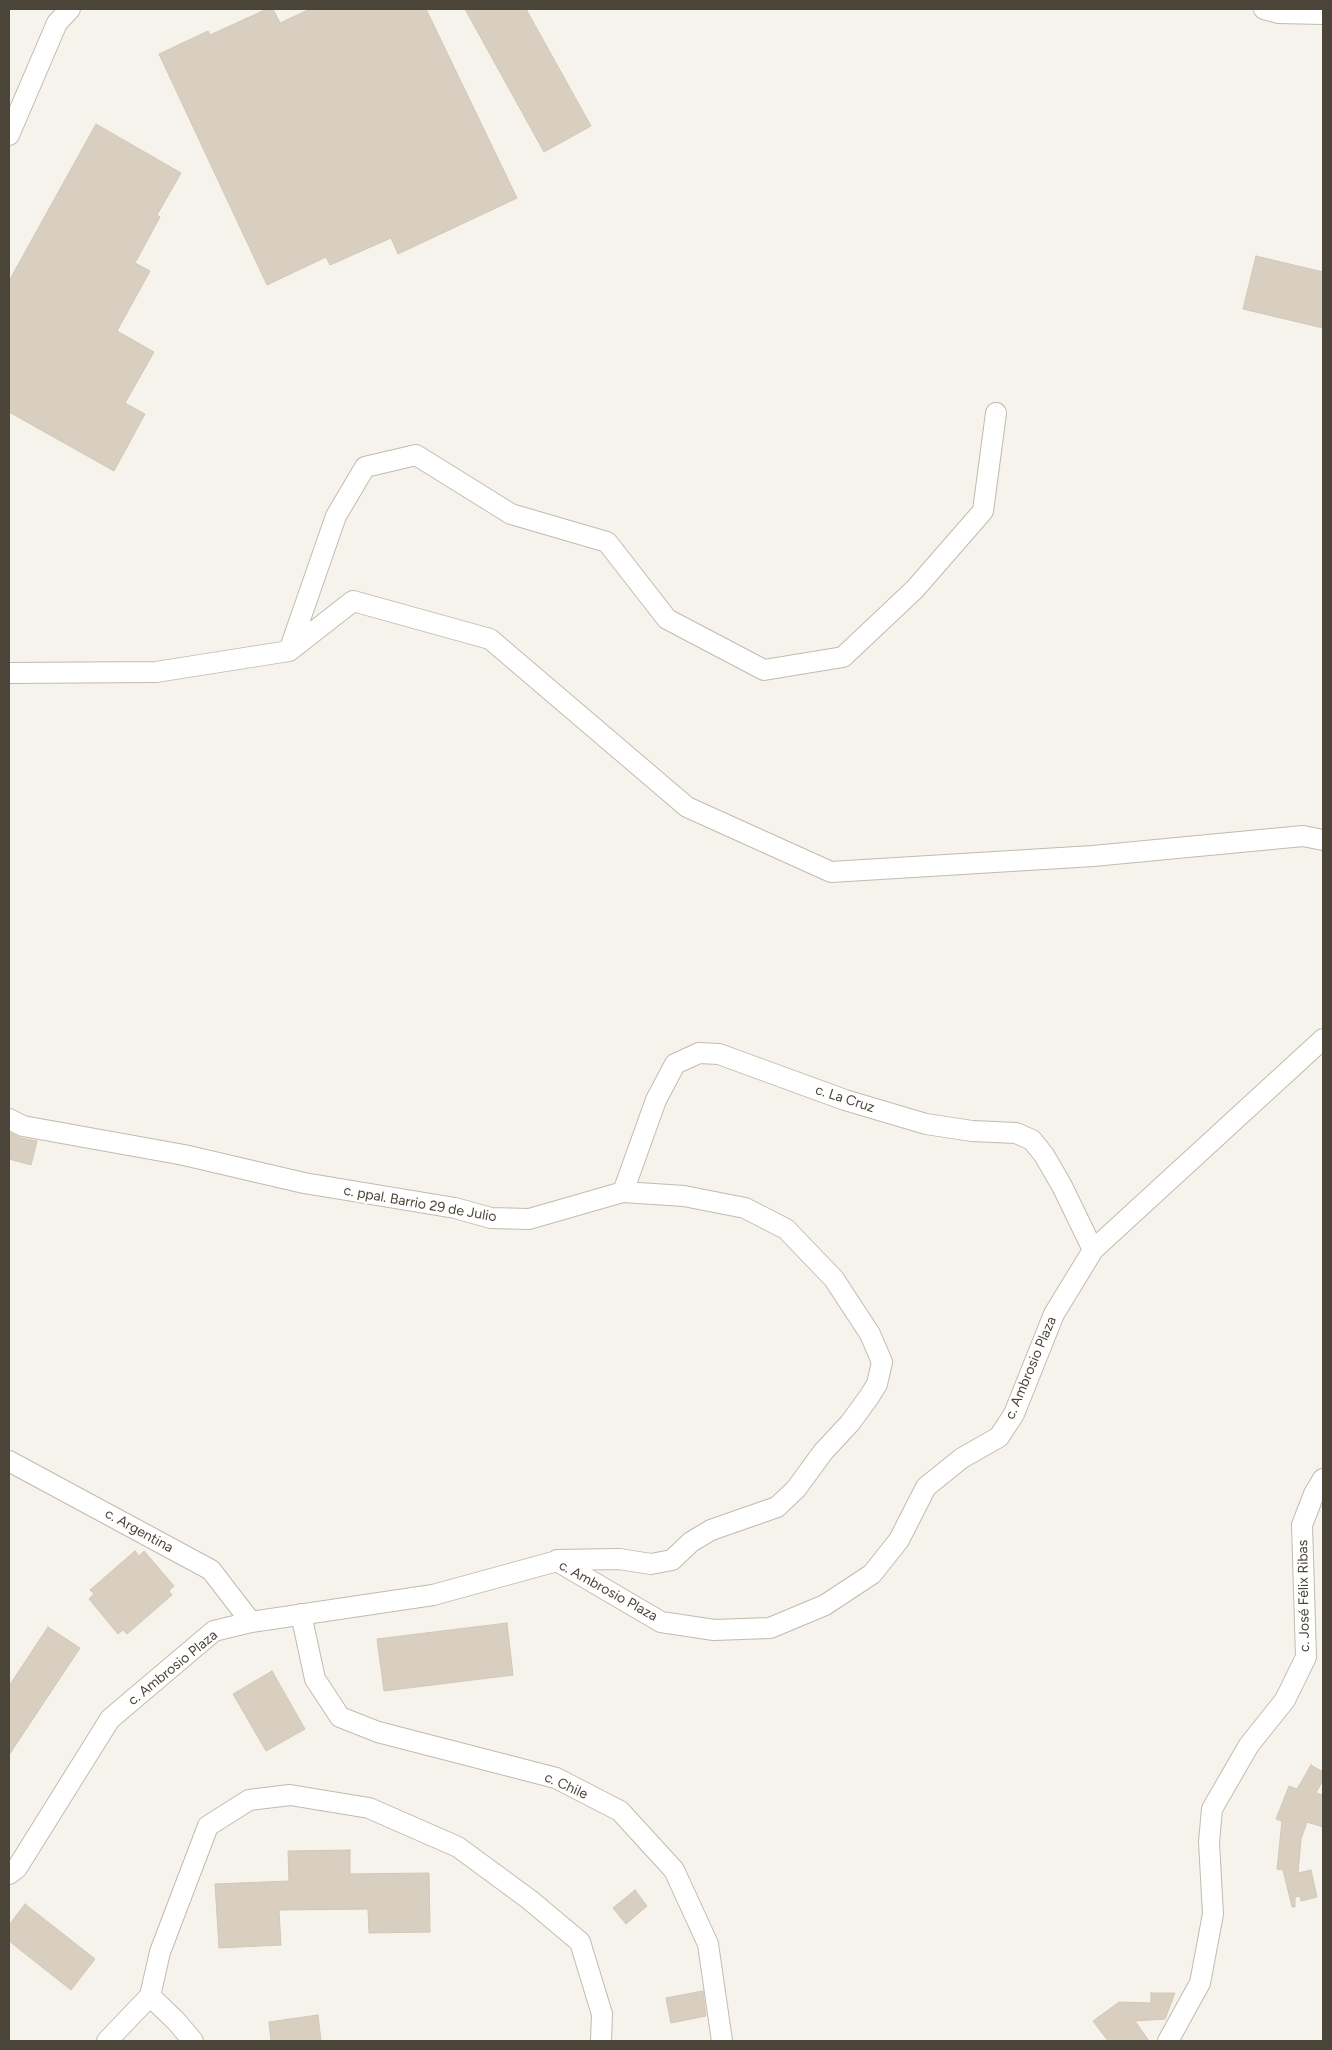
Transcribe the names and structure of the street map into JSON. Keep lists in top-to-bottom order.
{
  "streets": {
    "street": [
      "c. La Cruz",
      "c. ppal. Barrio 29 de Julio",
      "c. Ambrosio Plaza",
      "c. Argentina",
      "c. José Félix Ribas",
      "c. Chile"
    ]
  },
  "crossings": [
    ["c. La Cruz", "c. ppal. Barrio 29 de Julio"],
    ["c. La Cruz", "c. Ambrosio Plaza"],
    ["c. ppal. Barrio 29 de Julio", "c. Ambrosio Plaza"],
    ["c. Ambrosio Plaza", "c. Argentina"],
    ["c. Ambrosio Plaza", "c. Chile"]
  ]
}
